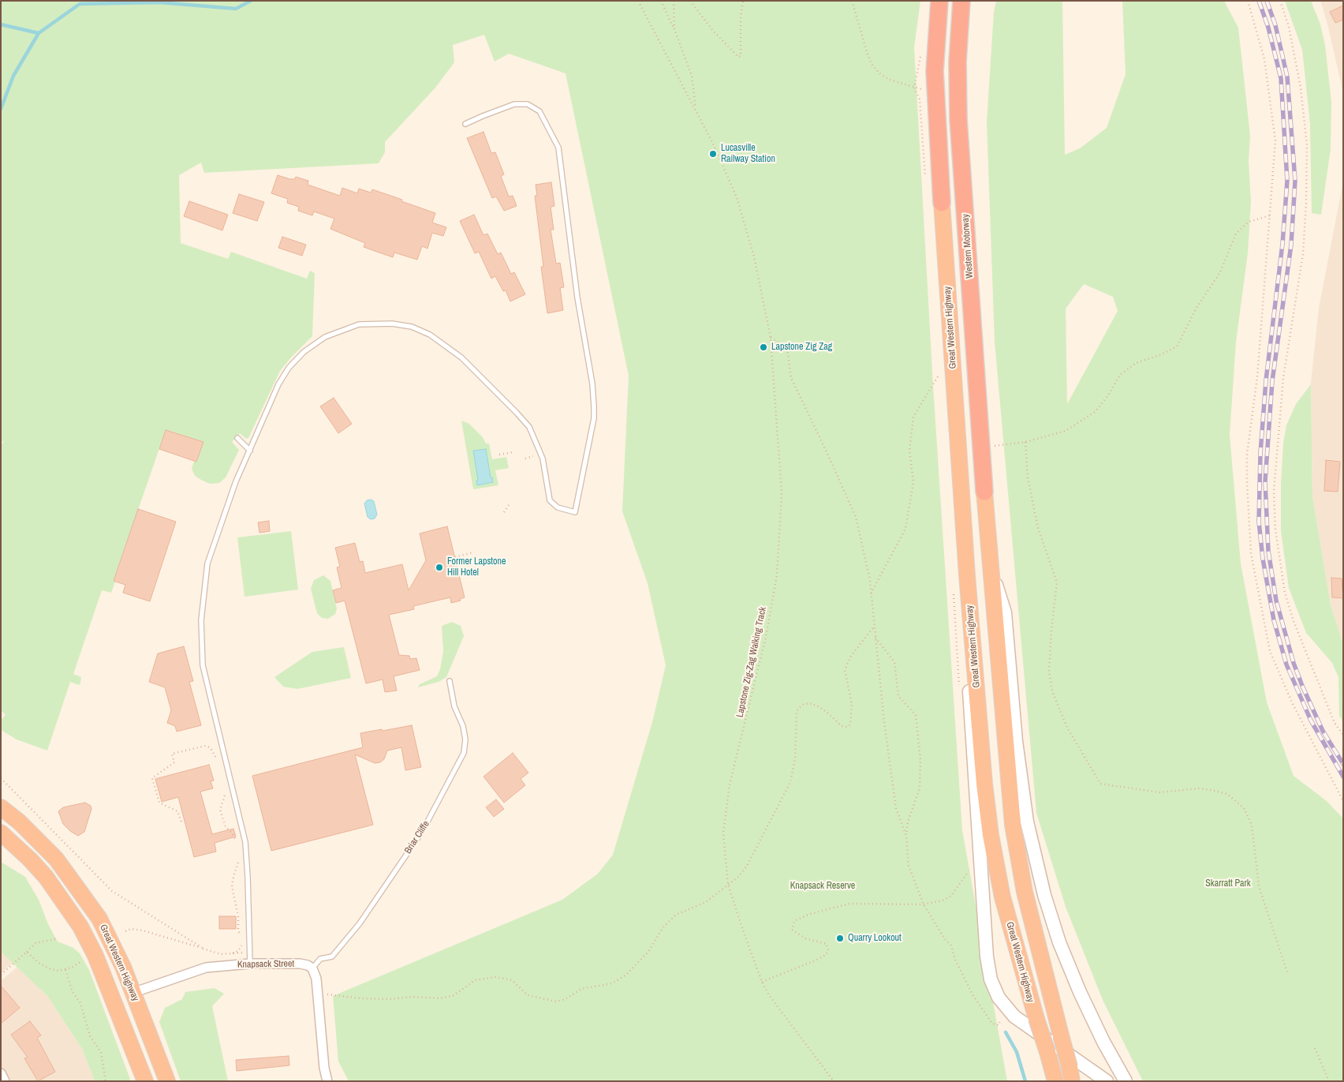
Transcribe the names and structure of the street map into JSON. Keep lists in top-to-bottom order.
{
  "streets": {
    "highway": ["Western Motorway", "Great Western Highway"],
    "street": ["Knapsack Street"],
    "lane": ["Briar Cliffe"],
    "path": ["Lapstone Zig-Zag Walking Track"]
  },
  "crossings": [
    ["Western Motorway", "Great Western Highway"],
    ["Great Western Highway", "Knapsack Street"],
    ["Briar Cliffe", "Knapsack Street"]
  ],
  "parks": ["Skarratt Park", "Knapsack Reserve"],
  "places": [
    "Lucasville Railway Station",
    "Lapstone Zig Zag",
    "Former Lapstone Hill Hotel",
    "Quarry Lookout"
  ]
}
